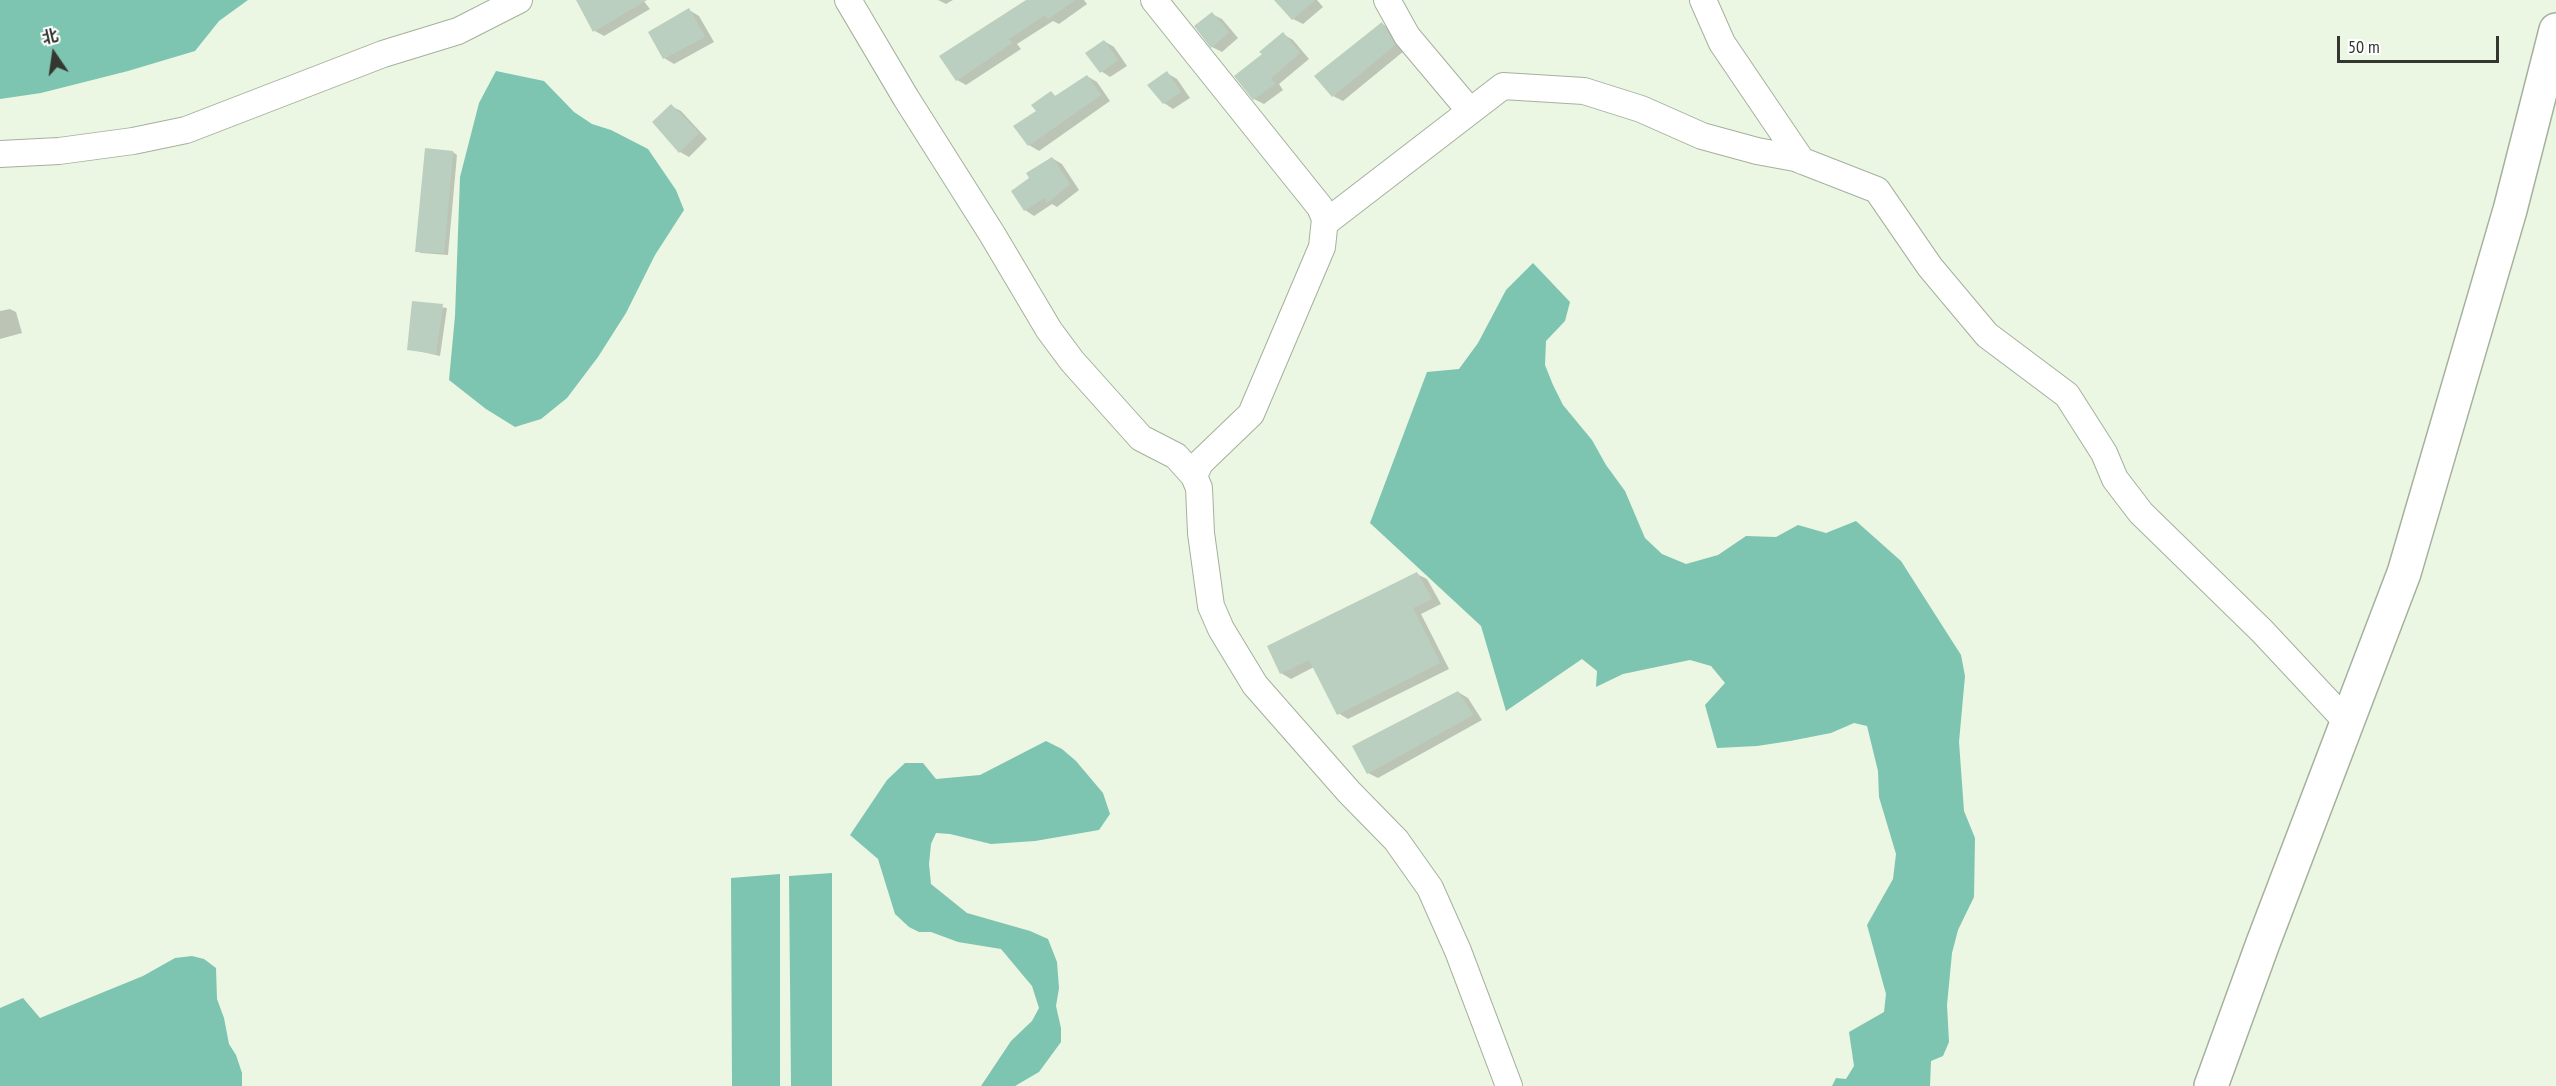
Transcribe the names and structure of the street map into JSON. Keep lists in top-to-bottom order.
{
  "scale_bar": "50 m",
  "north": "top"
}
